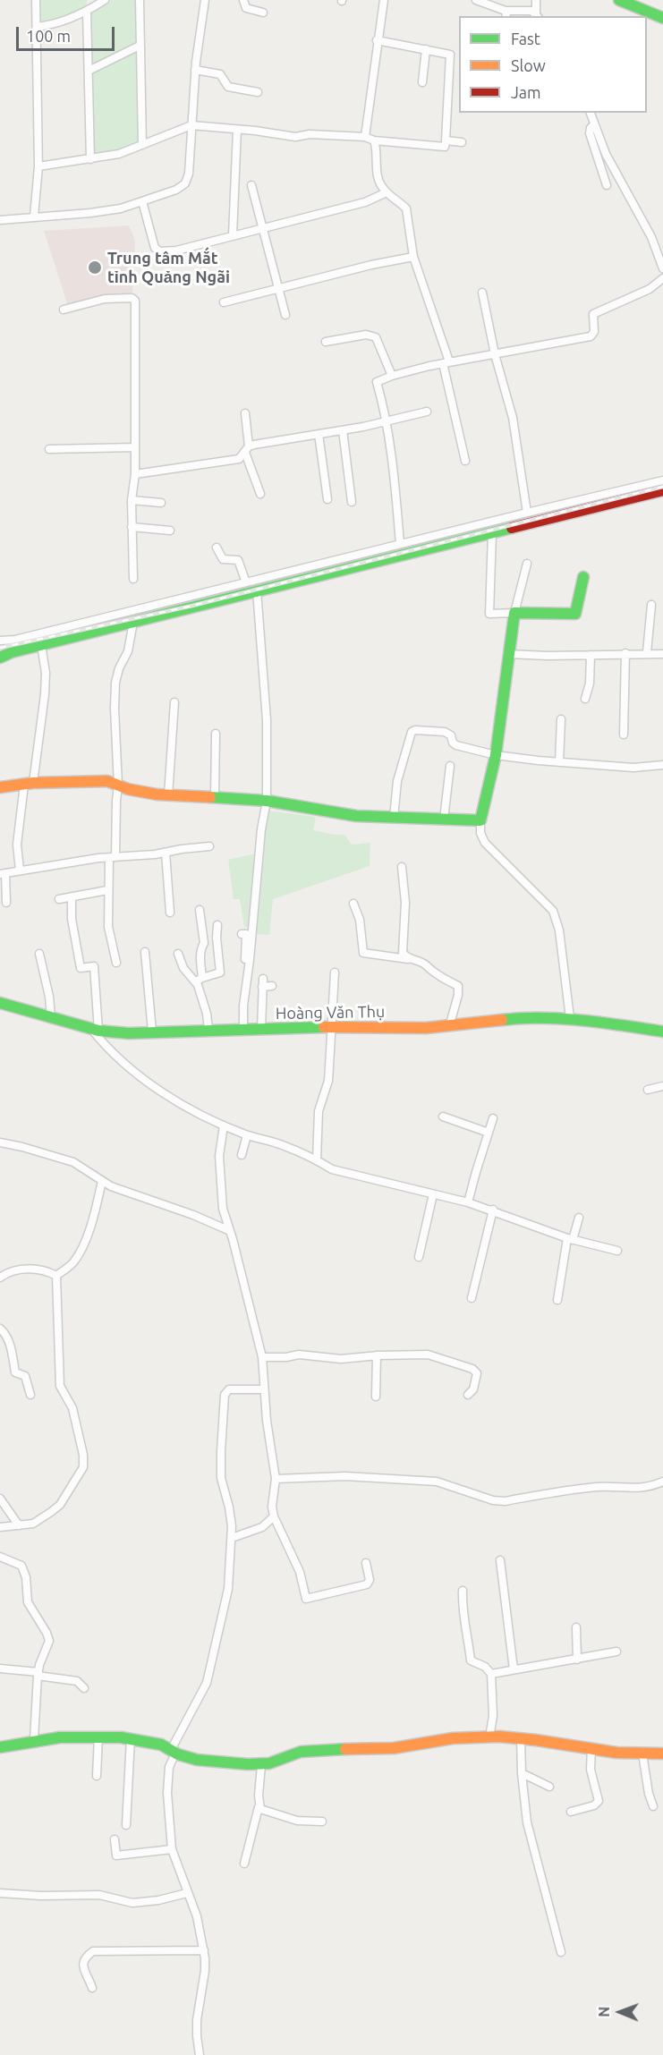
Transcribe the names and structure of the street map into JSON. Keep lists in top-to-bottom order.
{
  "streets": {
    "street": ["Hoàng Văn Thụ"]
  },
  "places": ["Trung tâm Mắt tỉnh Quảng Ngãi"],
  "legend": ["Fast", "Slow", "Jam"],
  "scale_bar": "100 m",
  "north": "left"
}
